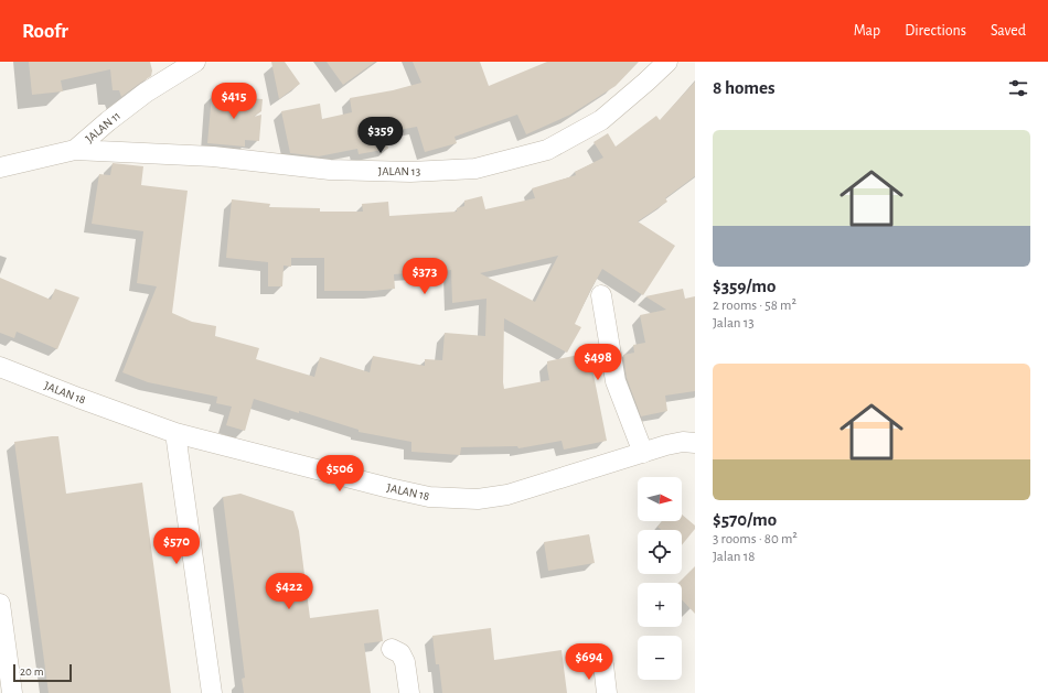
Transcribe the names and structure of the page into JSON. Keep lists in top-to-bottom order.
{
  "streets": {
    "street": ["JALAN 11", "JALAN 13", "JALAN 18"]
  },
  "crossings": [
    ["JALAN 11", "JALAN 13"]
  ],
  "scale_bar": "20 m",
  "north": "right",
  "page": {
    "header": "Roofr",
    "nav": ["Map", "Directions", "Saved"],
    "heading": "8 homes",
    "price": [
      "$415",
      "$359",
      "$373",
      "$498",
      "$506",
      "$570",
      "$422",
      "$694"
    ],
    "list": [
      {
        "name": "$359/mo",
        "note": "2 rooms · 58 m² · Jalan 13"
      },
      {
        "name": "$570/mo",
        "note": "3 rooms · 80 m² · Jalan 18"
      }
    ],
    "map_buttons": ["+", "−"],
    "scale": "20 m"
  }
}
